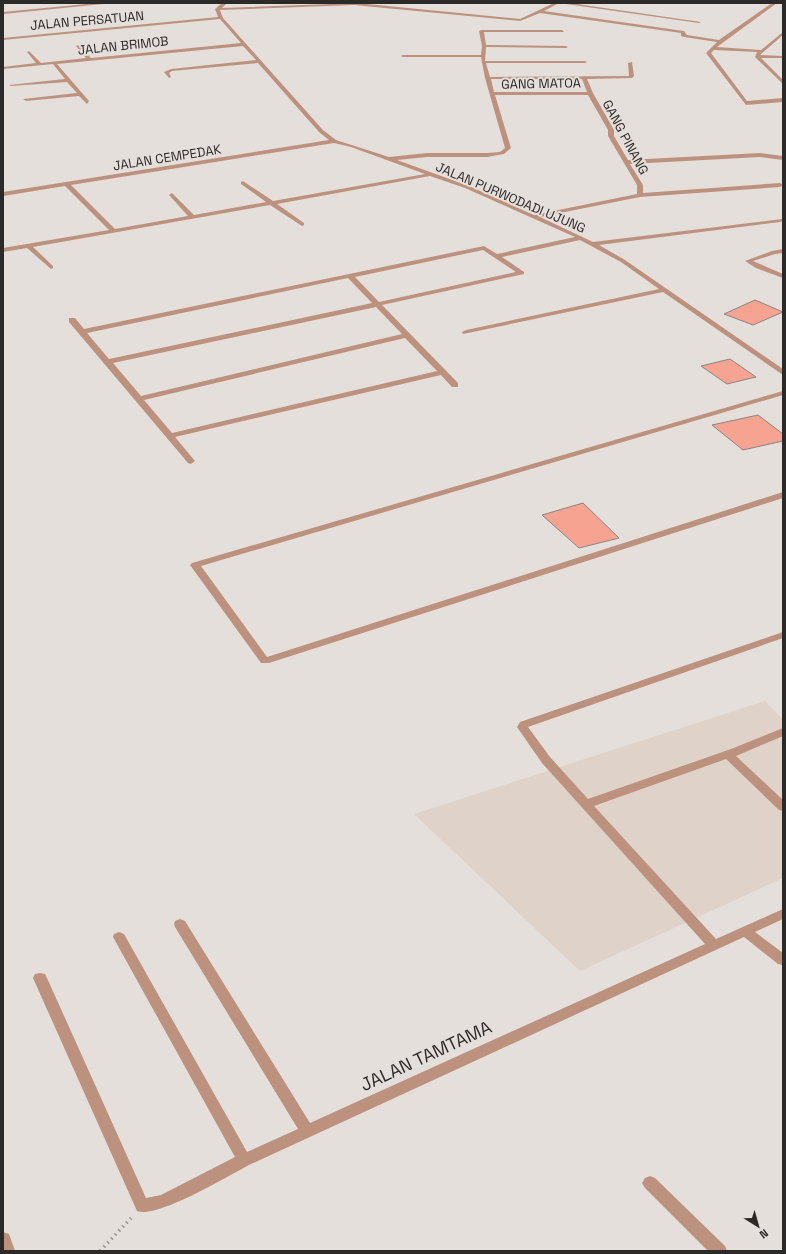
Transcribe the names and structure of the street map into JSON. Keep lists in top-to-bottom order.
{
  "streets": {
    "street": [
      "JALAN PERSATUAN",
      "JALAN BRIMOB",
      "GANG MATOA",
      "GANG PINANG",
      "JALAN CEMPEDAK",
      "JALAN PURWODADI UJUNG",
      "JALAN TAMTAMA"
    ]
  },
  "crossings": [
    ["JALAN PERSATUAN", "JALAN PURWODADI UJUNG"],
    ["JALAN BRIMOB", "JALAN PURWODADI UJUNG"],
    ["GANG MATOA", "GANG PINANG"],
    ["GANG PINANG", "JALAN PURWODADI UJUNG"],
    ["JALAN CEMPEDAK", "JALAN PURWODADI UJUNG"]
  ],
  "north": "bottom right"
}
